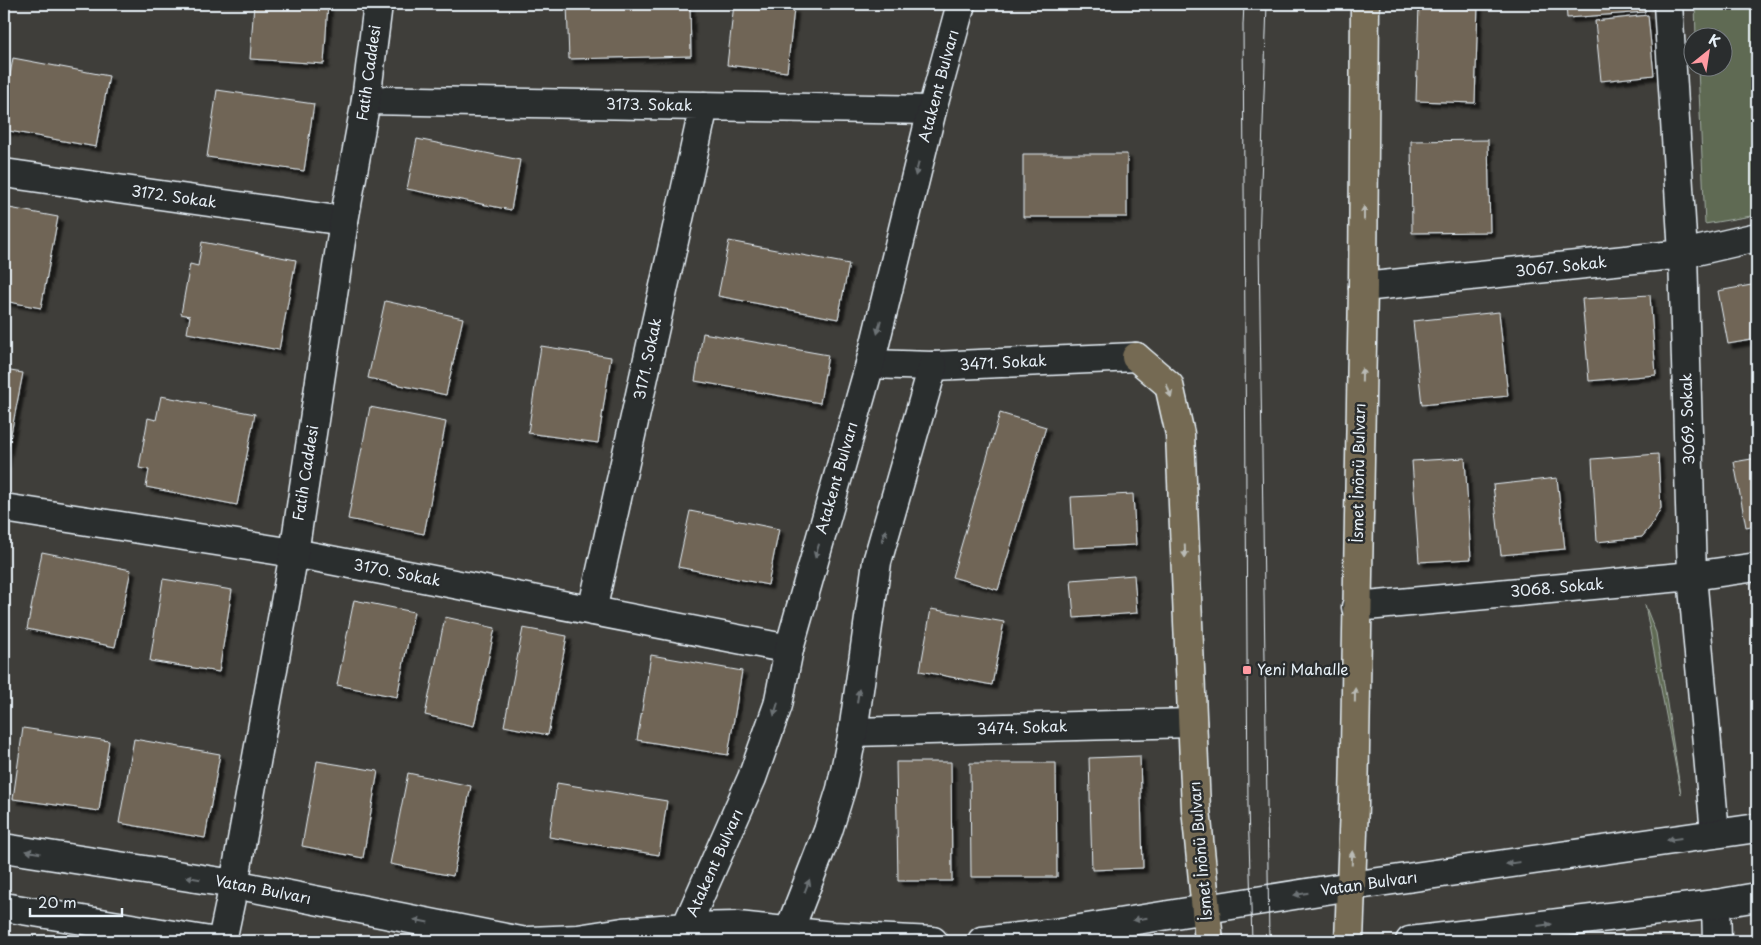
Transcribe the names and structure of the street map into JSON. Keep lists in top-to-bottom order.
{
  "streets": {
    "main road": ["İsmet İnönü Bulvarı"],
    "street": [
      "Fatih Caddesi",
      "Atakent Bulvarı",
      "3173. Sokak",
      "3172. Sokak",
      "3067. Sokak",
      "3171. Sokak",
      "3471. Sokak",
      "3069. Sokak",
      "3170. Sokak",
      "3068. Sokak",
      "3474. Sokak",
      "Vatan Bulvarı"
    ]
  },
  "crossings": [
    ["Fatih Caddesi", "3173. Sokak"],
    ["Fatih Caddesi", "3172. Sokak"],
    ["Fatih Caddesi", "3170. Sokak"],
    ["Fatih Caddesi", "Vatan Bulvarı"],
    ["Atakent Bulvarı", "3173. Sokak"],
    ["Atakent Bulvarı", "3471. Sokak"],
    ["Atakent Bulvarı", "3170. Sokak"],
    ["3173. Sokak", "3171. Sokak"],
    ["3067. Sokak", "3069. Sokak"],
    ["3067. Sokak", "İsmet İnönü Bulvarı"],
    ["3171. Sokak", "3170. Sokak"],
    ["3471. Sokak", "İsmet İnönü Bulvarı"],
    ["3069. Sokak", "3068. Sokak"],
    ["3069. Sokak", "Vatan Bulvarı"],
    ["İsmet İnönü Bulvarı", "3068. Sokak"],
    ["İsmet İnönü Bulvarı", "3474. Sokak"],
    ["İsmet İnönü Bulvarı", "Vatan Bulvarı"]
  ],
  "places": {
    "transit": ["Yeni Mahalle"]
  },
  "scale_bar": "20 m",
  "north": "top right"
}
